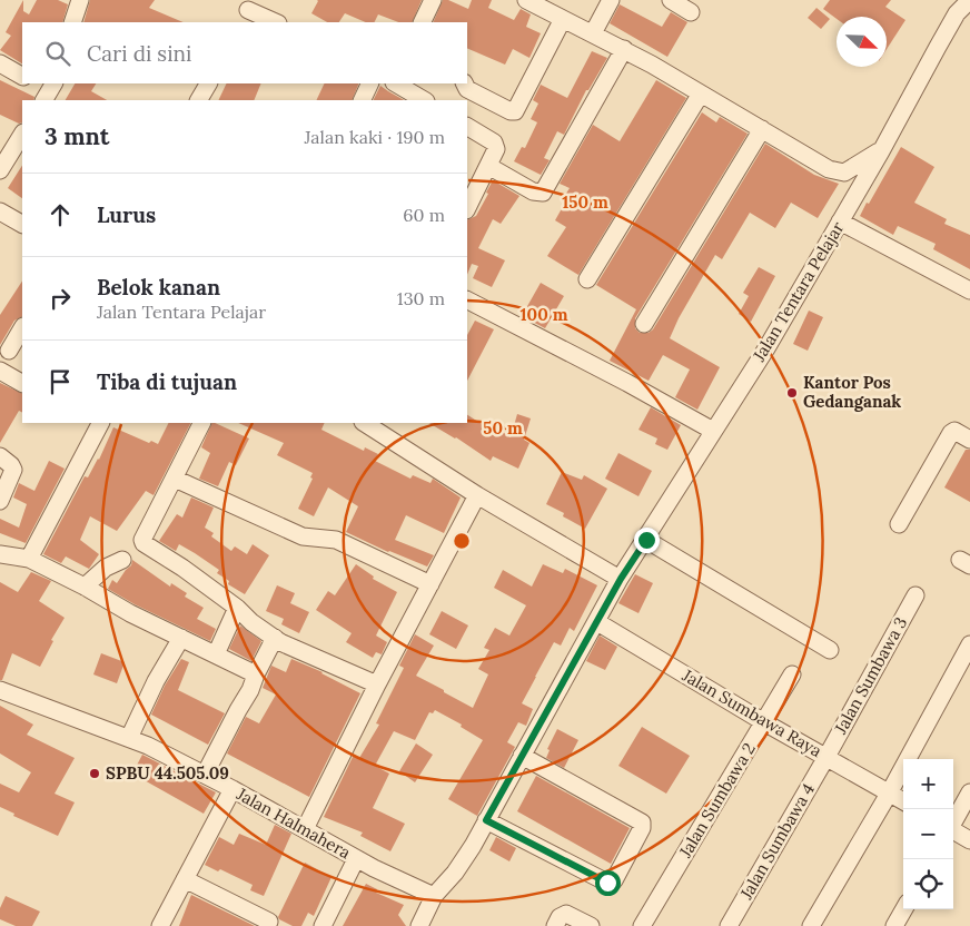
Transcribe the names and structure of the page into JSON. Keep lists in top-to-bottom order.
{
  "streets": {
    "street": [
      "Jalan Tentara Pelajar",
      "Jalan Sumbawa 3",
      "Jalan Sumbawa Raya",
      "Jalan Sumbawa 2",
      "Jalan Halmahera",
      "Jalan Sumbawa 4"
    ]
  },
  "crossings": [
    ["Jalan Tentara Pelajar", "Jalan Sumbawa Raya"],
    ["Jalan Tentara Pelajar", "Jalan Halmahera"],
    ["Jalan Sumbawa 3", "Jalan Sumbawa Raya"],
    ["Jalan Sumbawa 3", "Jalan Sumbawa 4"],
    ["Jalan Sumbawa Raya", "Jalan Sumbawa 2"],
    ["Jalan Sumbawa Raya", "Jalan Sumbawa 4"]
  ],
  "places": ["Kantor Pos Gedanganak", "SPBU 44.505.09"],
  "north": "bottom right",
  "page": {
    "search": "Cari di sini",
    "heading": ["3 mnt", "Jalan kaki · 190 m"],
    "list": [
      ["Lurus", "60 m"],
      ["Belok kanan", "Jalan Tentara Pelajar", "130 m"],
      "Tiba di tujuan"
    ],
    "map_buttons": ["+", "−"]
  },
  "rings": ["150 m", "100 m", "50 m"]
}
